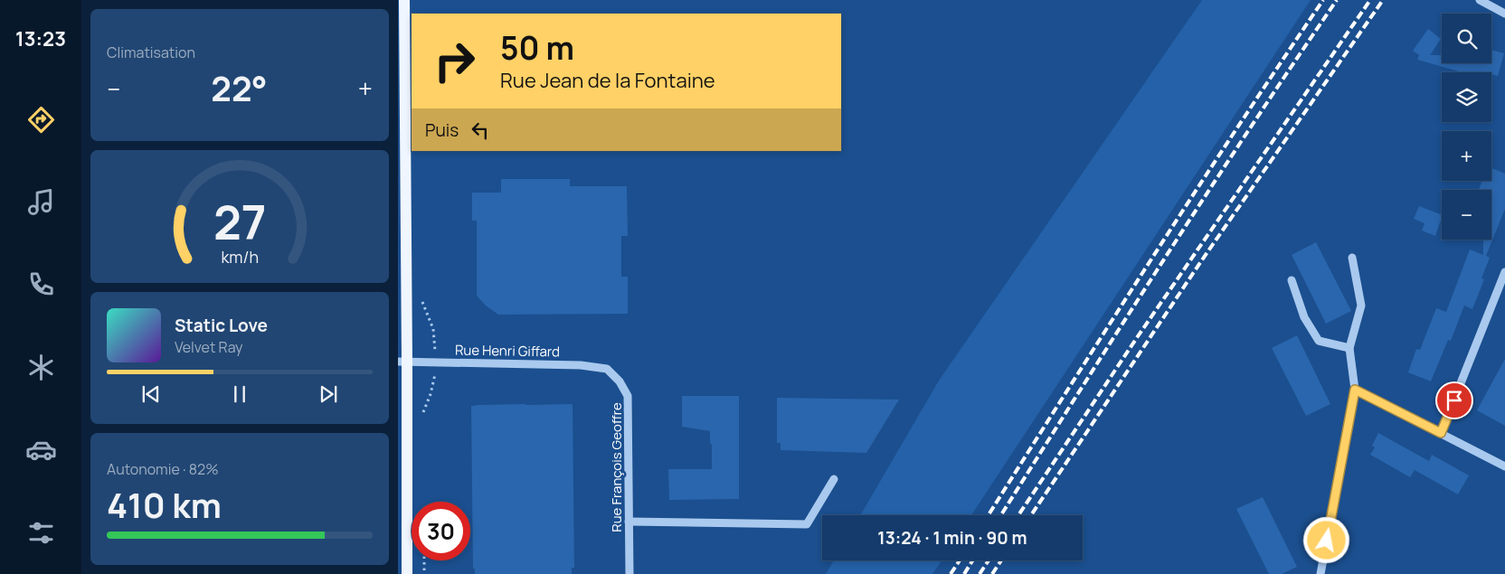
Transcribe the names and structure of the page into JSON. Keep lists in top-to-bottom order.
{
  "streets": {
    "street": ["Rue Henri Giffard", "Rue François Geoffre"]
  },
  "crossings": [
    ["Rue Henri Giffard", "Rue François Geoffre"]
  ],
  "page": {
    "tabs": "13:23",
    "tile": [
      "Climatisation",
      ["Autonomie · 82%", "410 km"]
    ],
    "map_buttons": ["+", "−"],
    "turn": ["50 m", "Rue Jean de la Fontaine"],
    "heat": ["−", "22°", "+"],
    "then": "Puis",
    "song": ["Static Love", "Velvet Ray"],
    "limit": "30",
    "trip": "13:24 · 1 min · 90 m",
    "gauge": ["27", "km/h"]
  }
}
